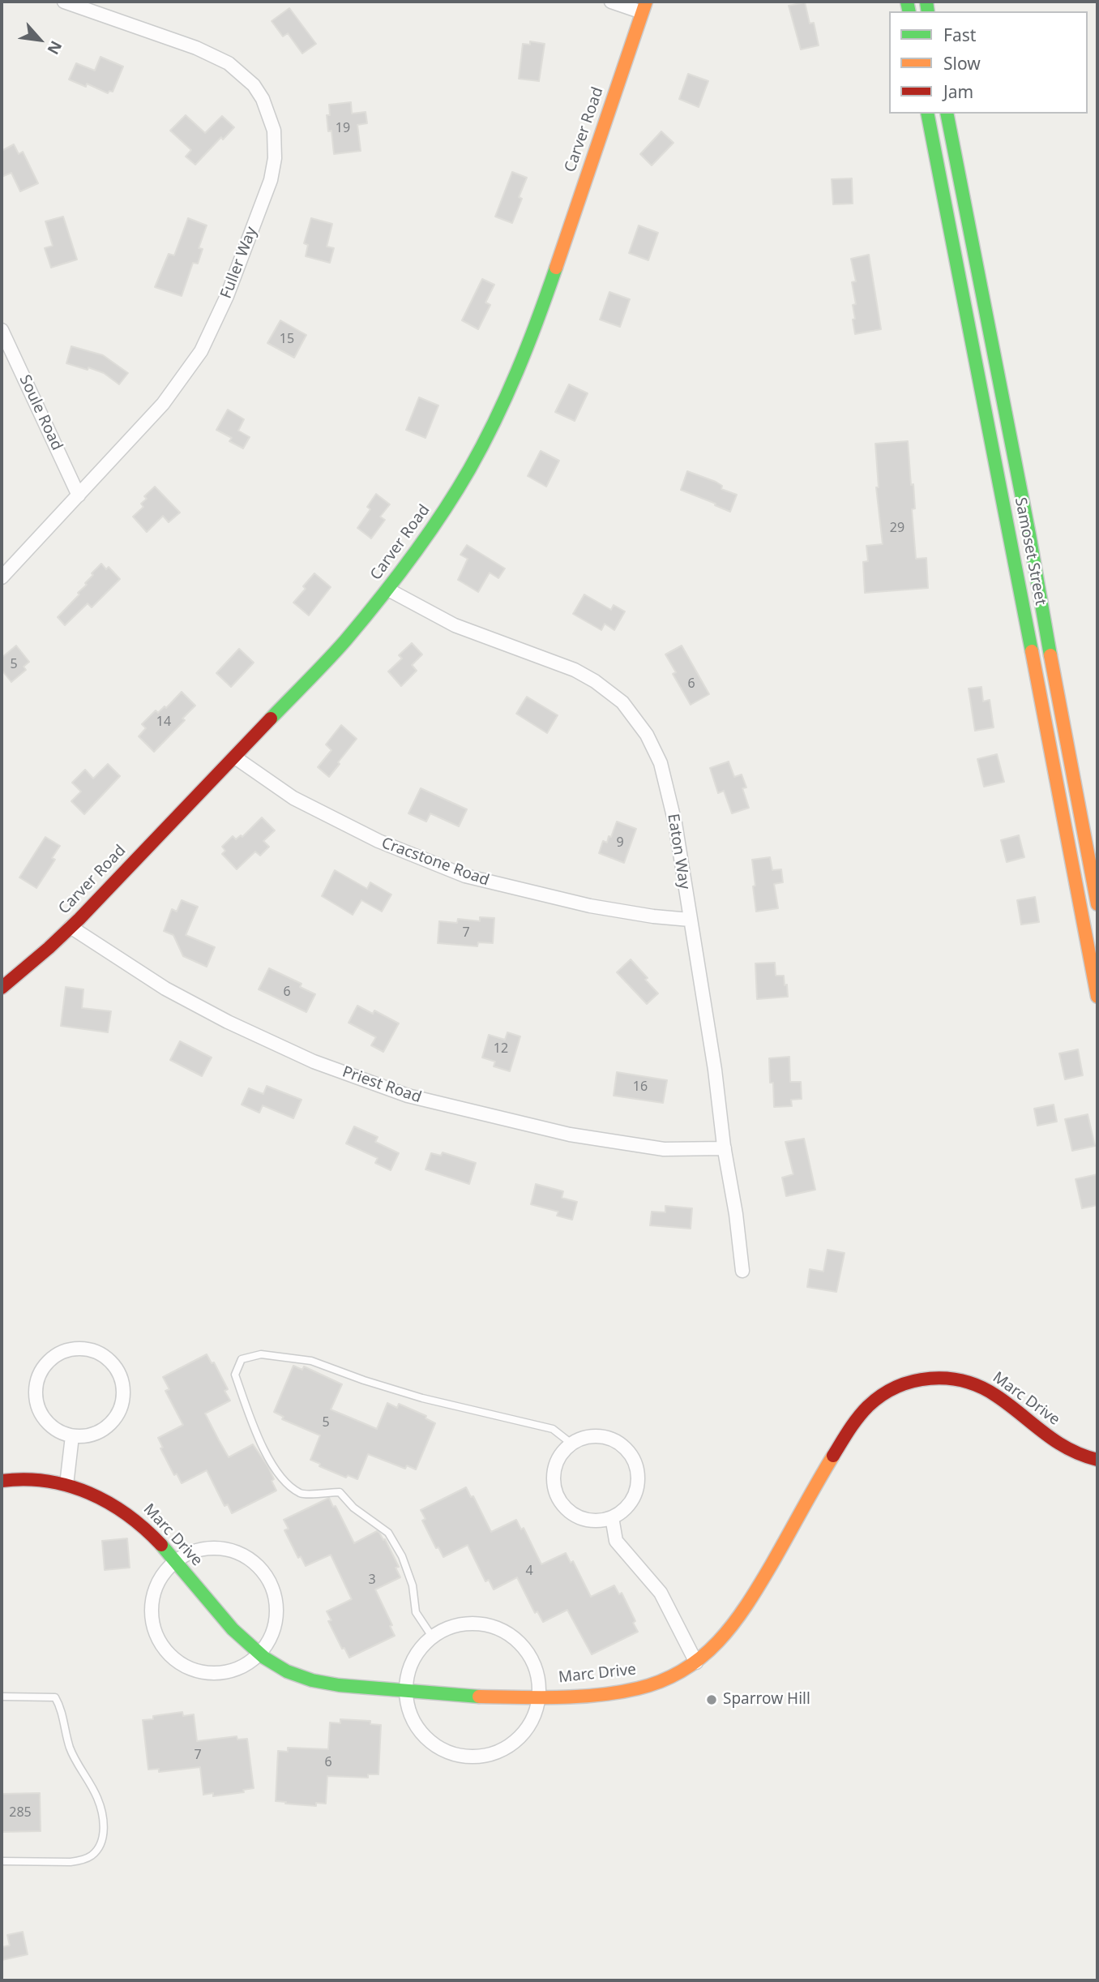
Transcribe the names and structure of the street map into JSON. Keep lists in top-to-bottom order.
{
  "streets": {
    "main road": ["Carver Road", "Samoset Street", "Marc Drive"],
    "street": [
      "Fuller Way",
      "Soule Road",
      "Eaton Way",
      "Cracstone Road",
      "Priest Road"
    ]
  },
  "crossings": [
    ["Carver Road", "Eaton Way"],
    ["Carver Road", "Cracstone Road"],
    ["Carver Road", "Priest Road"],
    ["Fuller Way", "Soule Road"],
    ["Eaton Way", "Cracstone Road"],
    ["Eaton Way", "Priest Road"]
  ],
  "places": ["Sparrow Hill"],
  "house_numbers": [
    "19",
    "15",
    "29",
    "5",
    "6",
    "14",
    "9",
    "7",
    "6",
    "12",
    "16",
    "5",
    "4",
    "3",
    "7",
    "6",
    "285"
  ],
  "legend": ["Fast", "Slow", "Jam"],
  "north": "bottom right"
}
